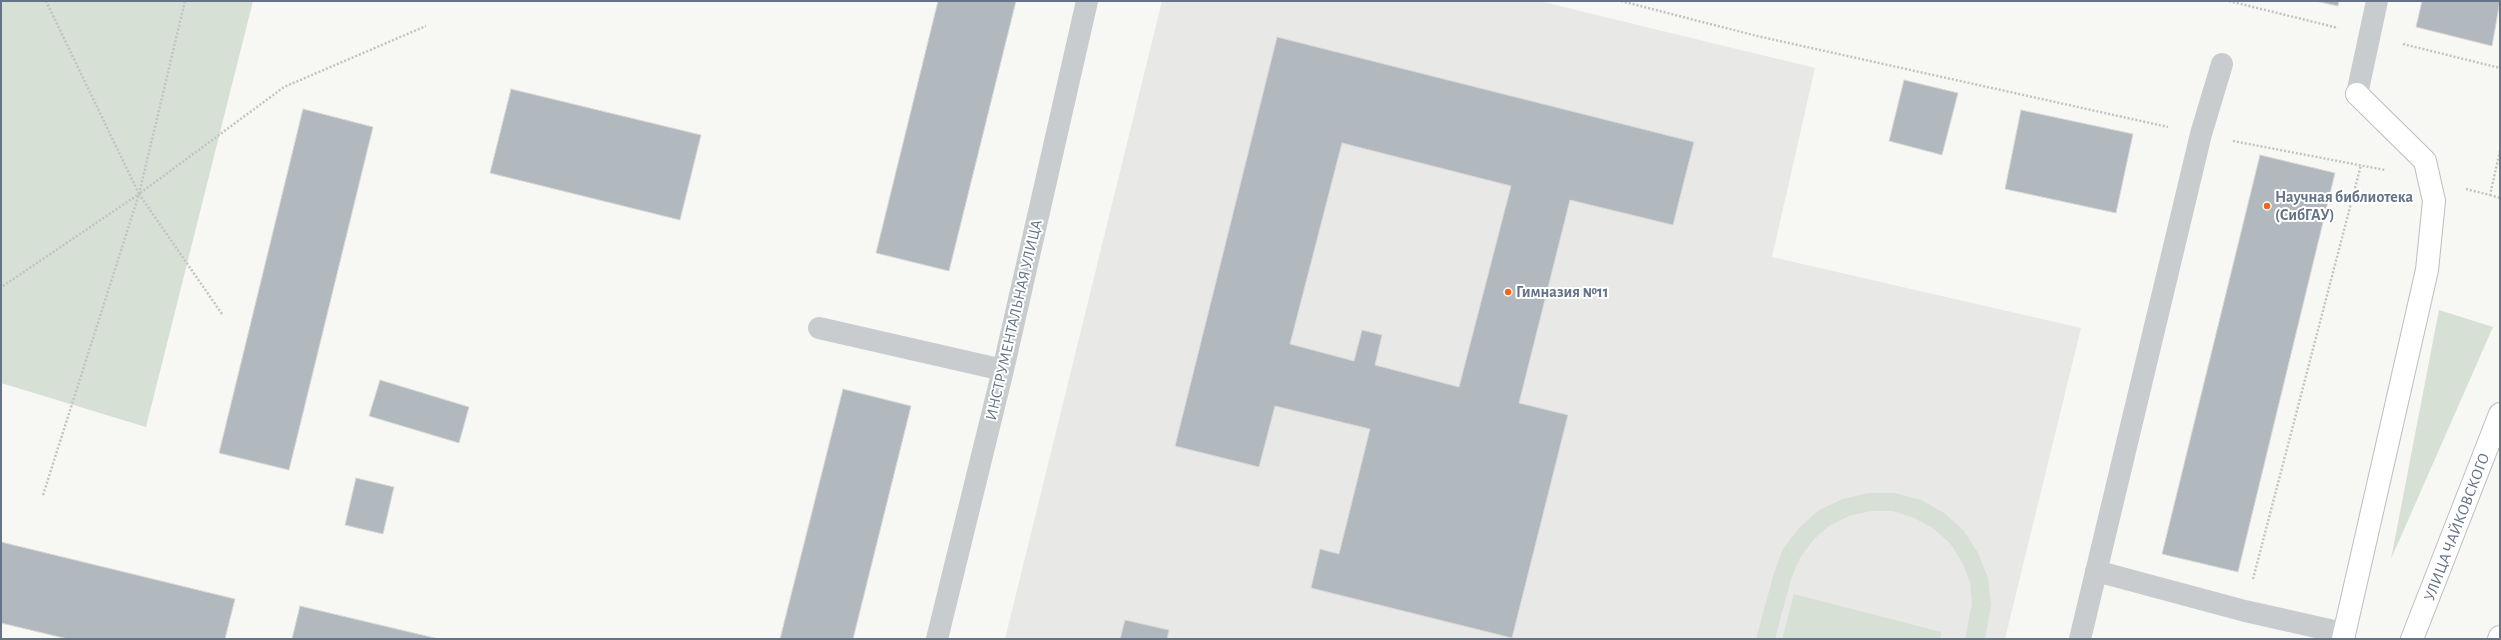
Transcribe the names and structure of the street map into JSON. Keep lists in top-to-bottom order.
{
  "streets": {
    "main road": ["УЛИЦА ЧАЙКОВСКОГО"],
    "street": ["ИНСТРУМЕНТАЛЬНАЯ УЛИЦА"]
  },
  "places": ["Научная библиотека (СибГАУ)", "Гимназия №11"]
}
